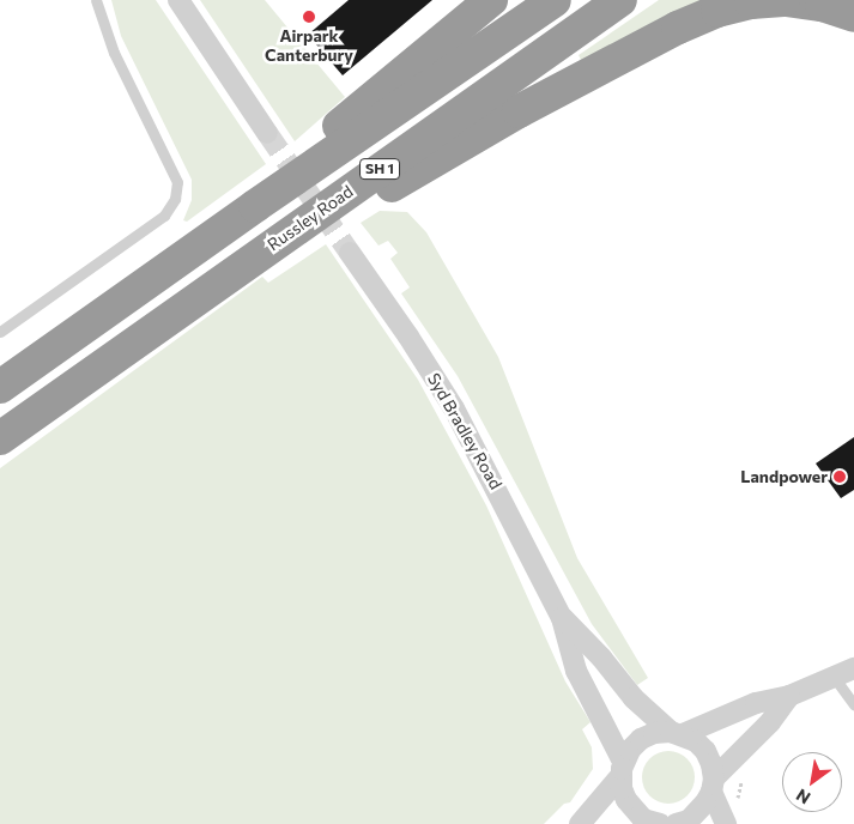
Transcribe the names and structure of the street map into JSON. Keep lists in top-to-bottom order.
{
  "streets": {
    "highway": ["SH 1", "Russley Road"],
    "street": ["Syd Bradley Road"]
  },
  "places": ["Airpark Canterbury", "Landpower"],
  "north": "bottom left"
}
